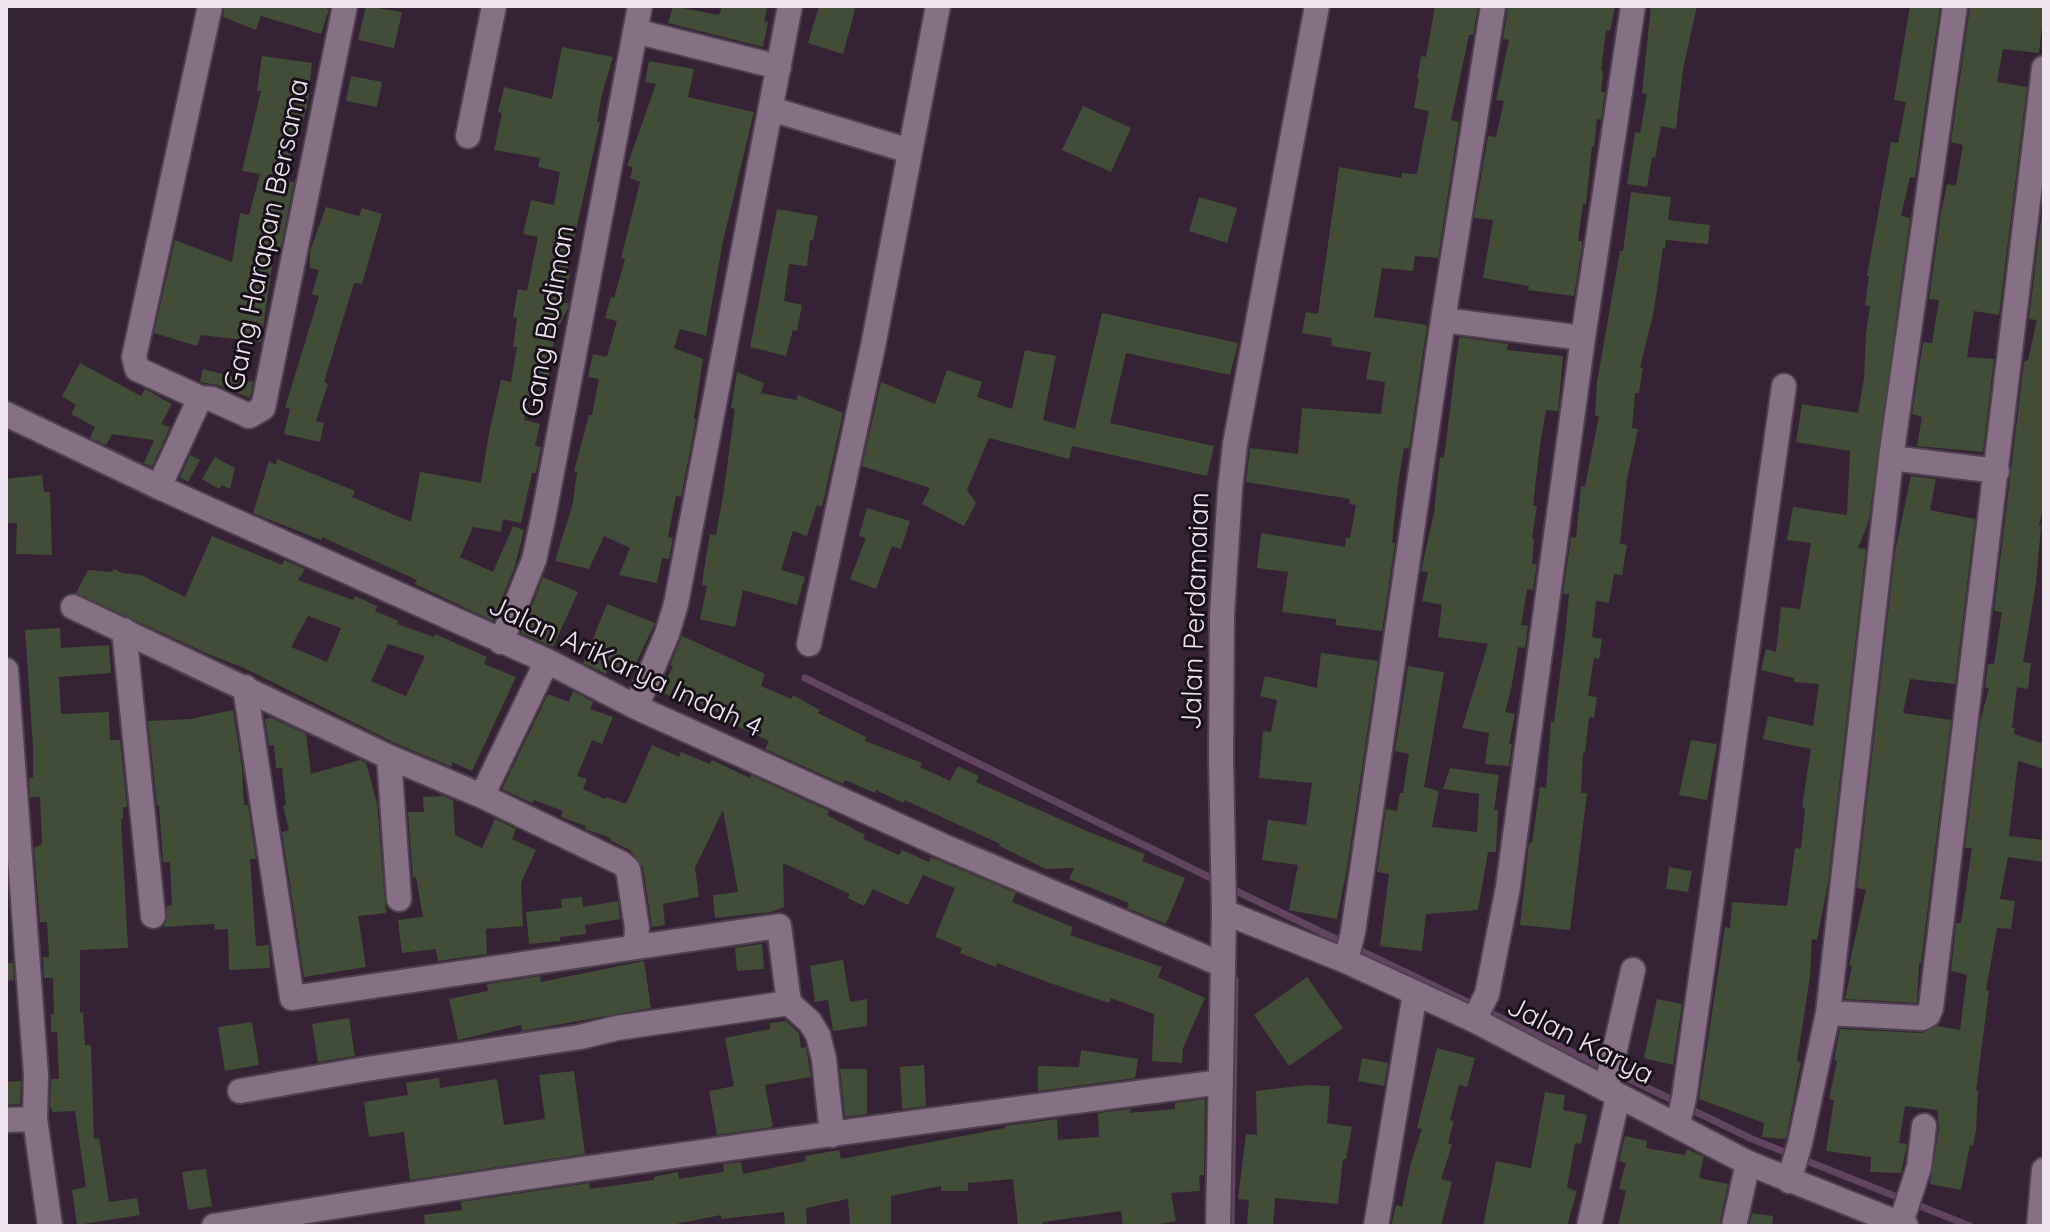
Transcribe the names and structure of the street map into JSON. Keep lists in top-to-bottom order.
{
  "streets": {
    "street": [
      "Gang Harapan Bersama",
      "Gang Budiman",
      "Jalan Perdamaian",
      "Jalan AriKarya Indah 4",
      "Jalan Karya"
    ]
  },
  "crossings": [
    ["Gang Harapan Bersama", "Jalan AriKarya Indah 4"],
    ["Gang Budiman", "Jalan AriKarya Indah 4"],
    ["Jalan Perdamaian", "Jalan AriKarya Indah 4"],
    ["Jalan Perdamaian", "Jalan Karya"]
  ]
}
